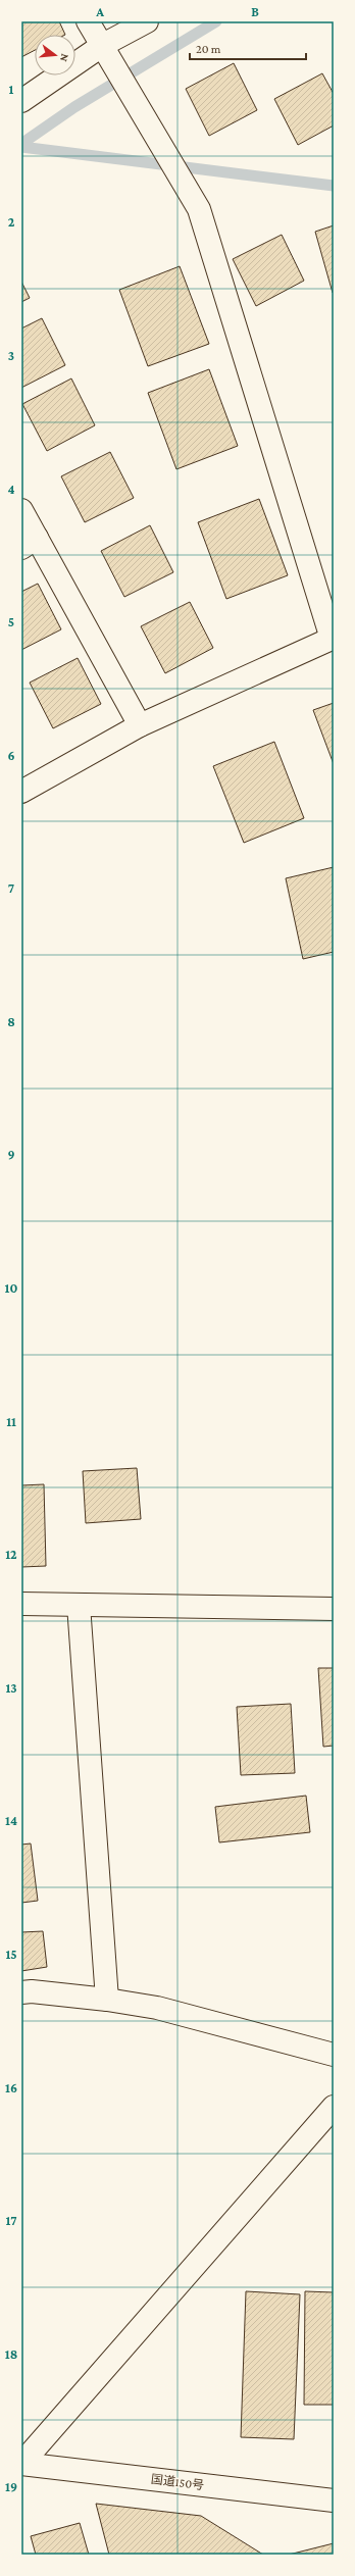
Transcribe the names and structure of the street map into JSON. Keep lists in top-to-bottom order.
{
  "streets": {
    "main road": ["国道150号"]
  },
  "scale_bar": "20 m",
  "north": "right",
  "grid": {
    "columns": ["A", "B"],
    "rows": [
      "1",
      "2",
      "3",
      "4",
      "5",
      "6",
      "7",
      "8",
      "9",
      "10",
      "11",
      "12",
      "13",
      "14",
      "15",
      "16",
      "17",
      "18",
      "19"
    ]
  }
}
